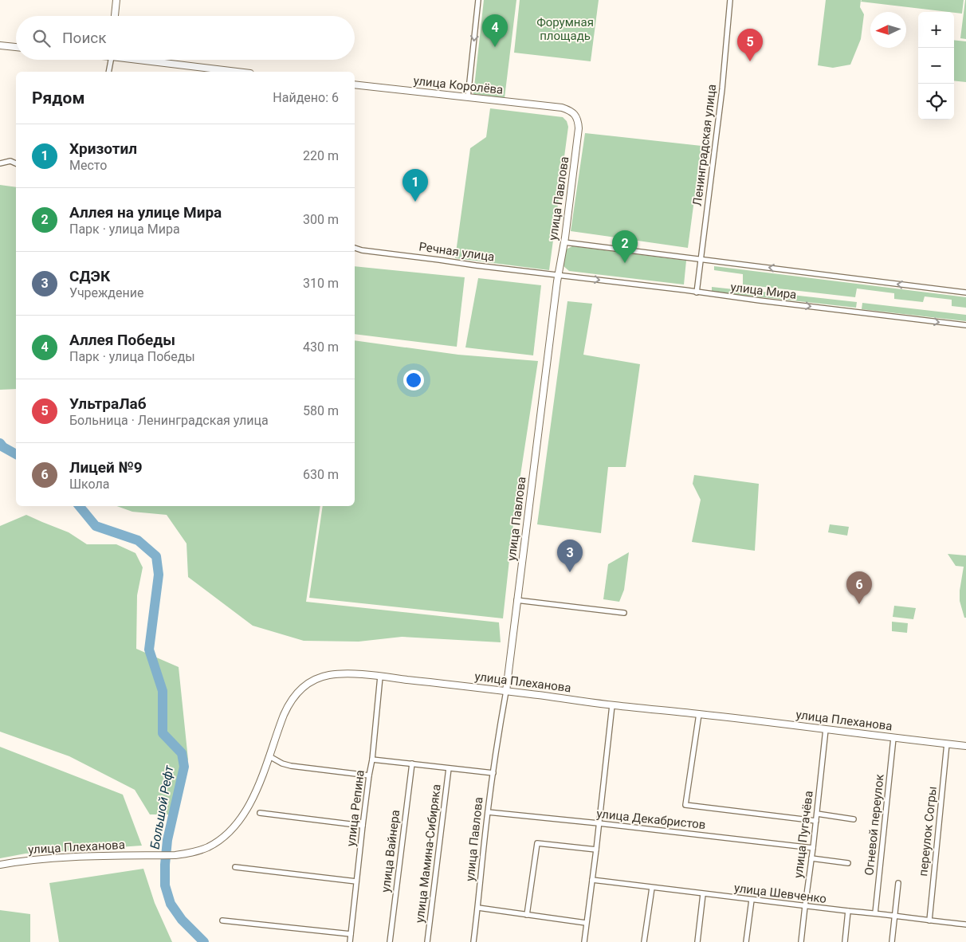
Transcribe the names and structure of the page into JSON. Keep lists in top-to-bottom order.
{
  "streets": {
    "main road": ["улица Королёва", "улица Павлова", "улица Плеханова"],
    "street": [
      "Ленинградская улица",
      "Речная улица",
      "улица Мира",
      "улица Репина",
      "улица Декабристов",
      "Огневой переулок",
      "переулок Согры",
      "улица Пугачёва",
      "улица Вайнера",
      "улица Мамина-Сибиряка",
      "улица Шевченко"
    ]
  },
  "crossings": [
    ["улица Королёва", "улица Павлова"],
    ["Ленинградская улица", "улица Мира"],
    ["улица Павлова", "Речная улица"],
    ["улица Павлова", "улица Мира"],
    ["улица Павлова", "улица Плеханова"],
    ["улица Павлова", "улица Декабристов"],
    ["Речная улица", "улица Мира"],
    ["улица Плеханова", "улица Репина"],
    ["улица Плеханова", "Огневой переулок"],
    ["улица Плеханова", "переулок Согры"],
    ["улица Плеханова", "улица Пугачёва"],
    ["улица Декабристов", "улица Пугачёва"],
    ["Огневой переулок", "улица Шевченко"],
    ["переулок Согры", "улица Шевченко"],
    ["улица Пугачёва", "улица Шевченко"]
  ],
  "water": ["Большой Рефт"],
  "parks": ["Форумная площадь"],
  "north": "left",
  "page": {
    "map_buttons": ["+", "−"],
    "pins": [
      "4",
      "5",
      "1",
      "2",
      "3",
      "6"
    ],
    "search": "Поиск",
    "heading": ["Рядом", "Найдено: 6"],
    "list": [
      {
        "mark": "1",
        "name": "Хризотил",
        "note": "Место",
        "value": "220 m"
      },
      {
        "mark": "2",
        "name": "Аллея на улице Мира",
        "note": "Парк · улица Мира",
        "value": "300 m"
      },
      {
        "mark": "3",
        "name": "СДЭК",
        "note": "Учреждение",
        "value": "310 m"
      },
      {
        "mark": "4",
        "name": "Аллея Победы",
        "note": "Парк · улица Победы",
        "value": "430 m"
      },
      {
        "mark": "5",
        "name": "УльтраЛаб",
        "note": "Больница · Ленинградская улица",
        "value": "580 m"
      },
      {
        "mark": "6",
        "name": "Лицей №9",
        "note": "Школа",
        "value": "630 m"
      }
    ]
  }
}
